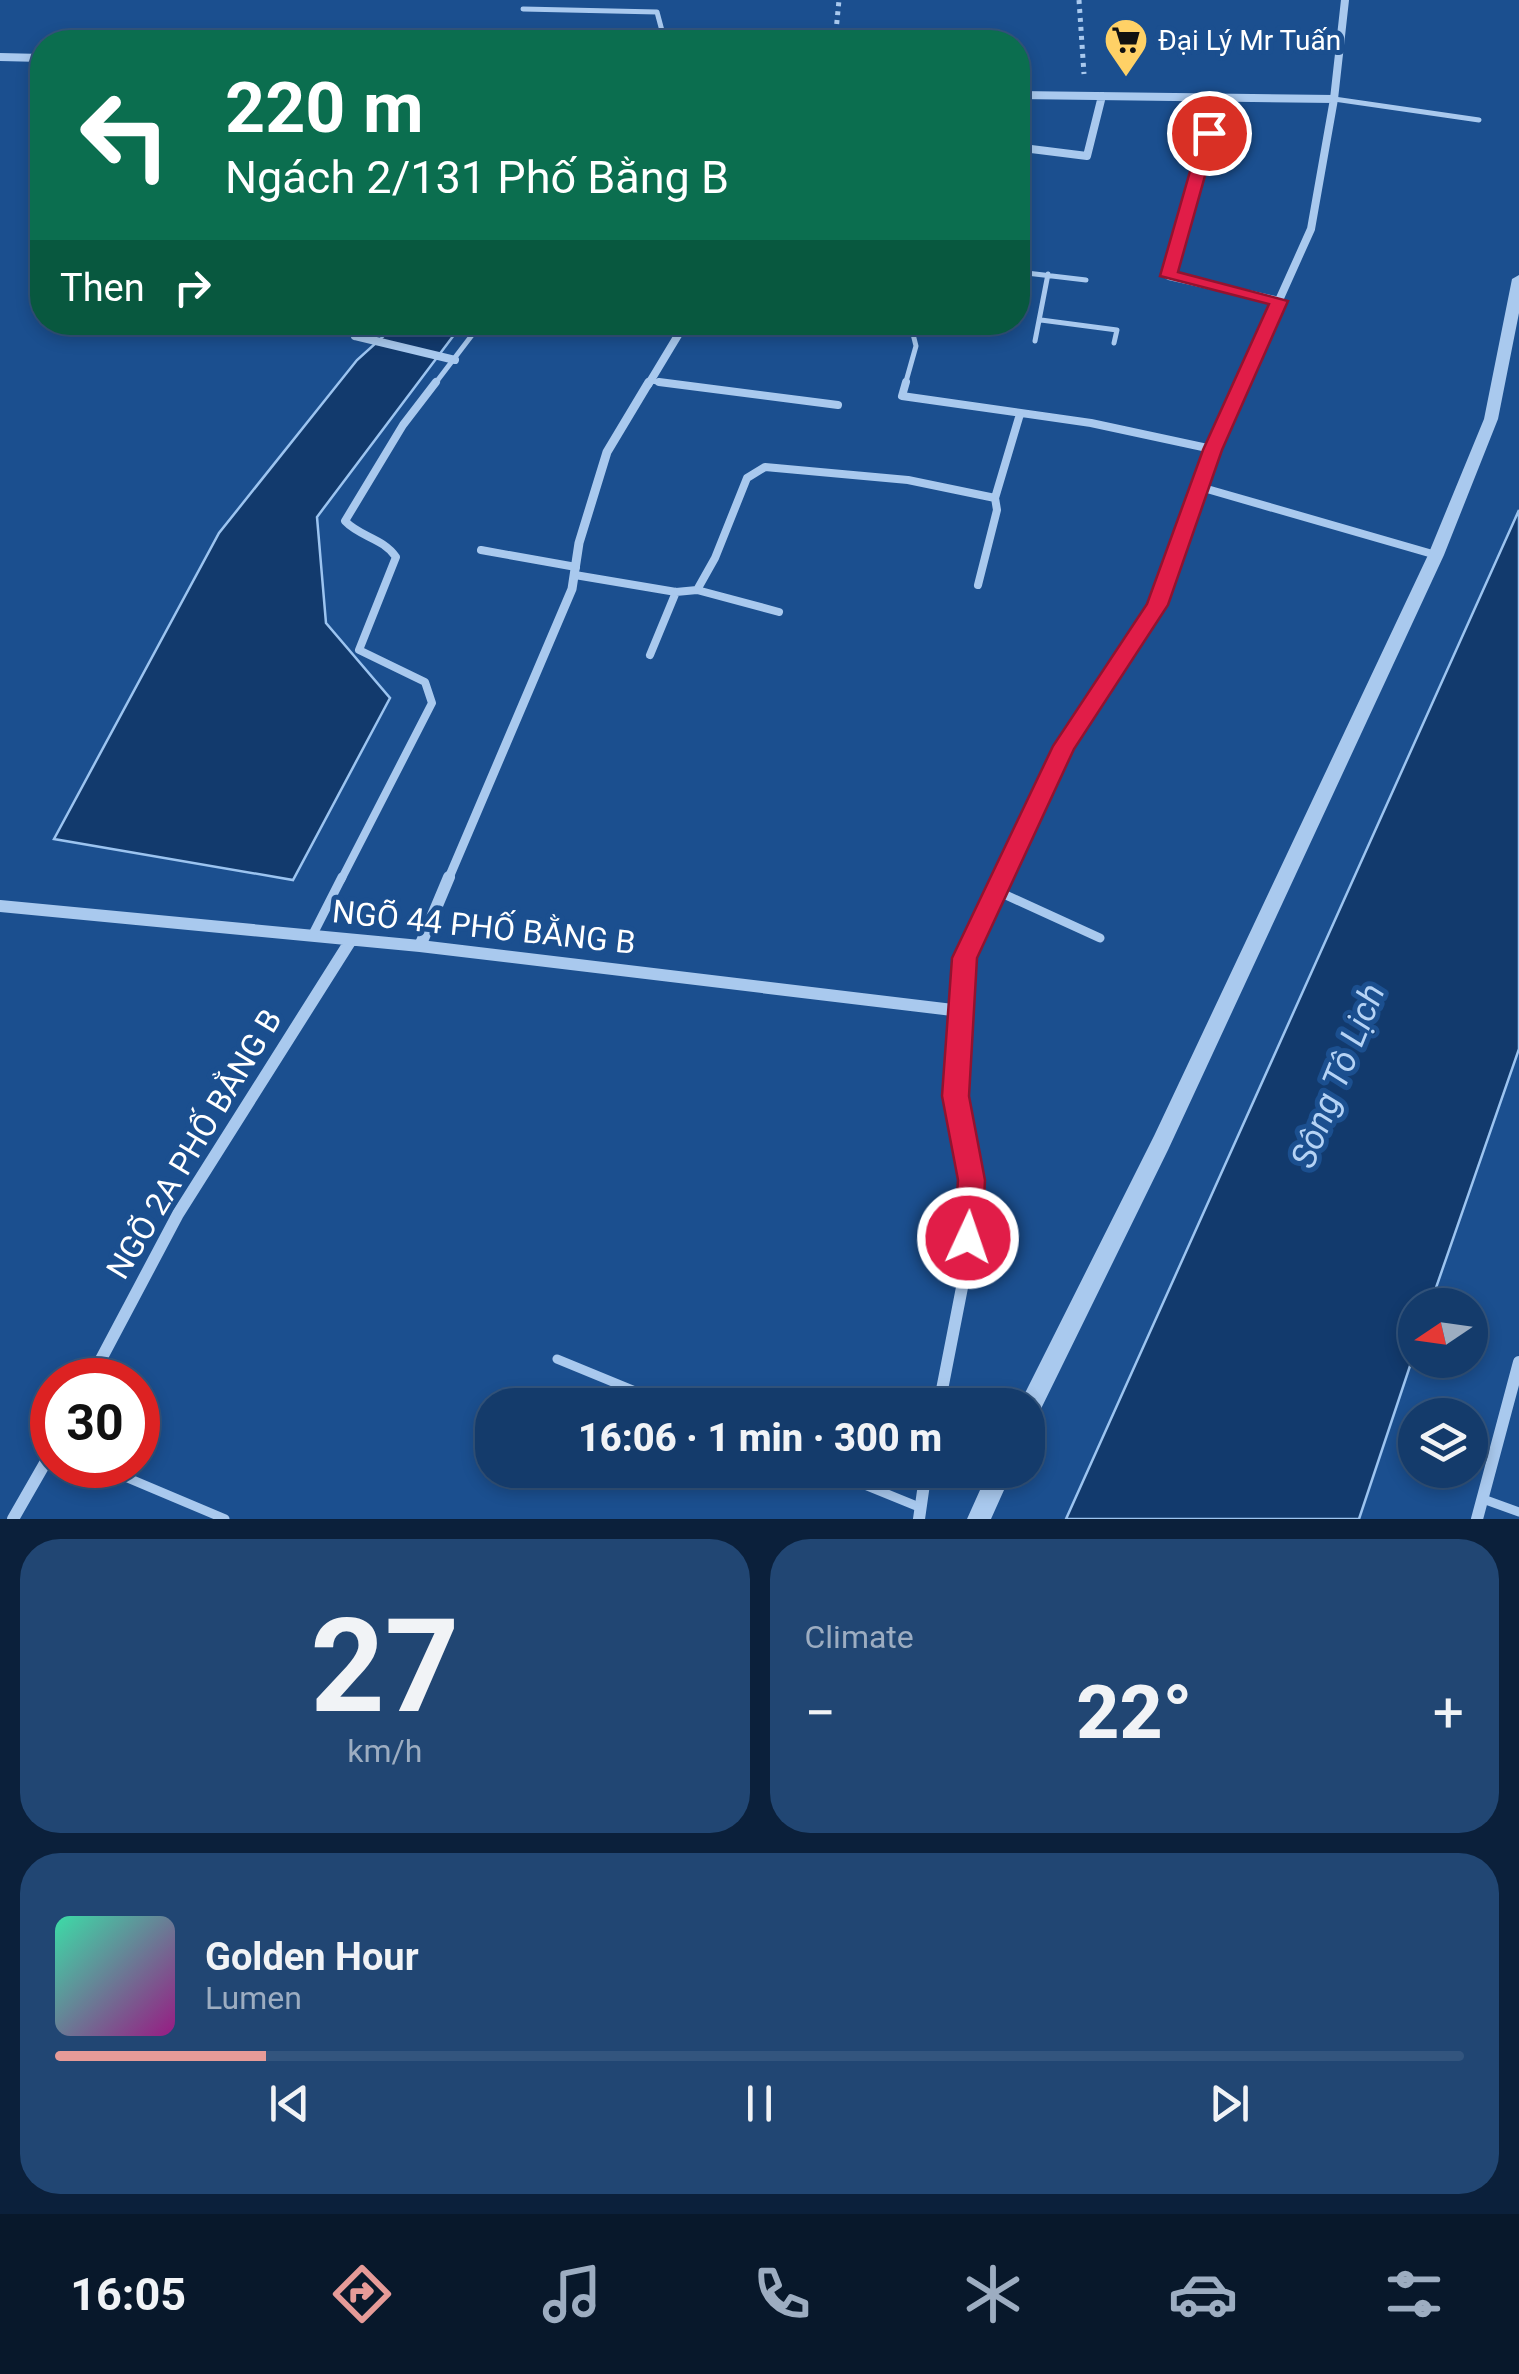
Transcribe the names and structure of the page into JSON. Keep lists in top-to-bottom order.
{
  "streets": {
    "street": ["NGÕ 44 PHỐ BẰNG B", "NGÕ 2A PHỐ BẰNG B"]
  },
  "crossings": [
    ["NGÕ 44 PHỐ BẰNG B", "NGÕ 2A PHỐ BẰNG B"]
  ],
  "water": ["Sông Tô Lịch"],
  "places": {
    "supermarket": ["Đại Lý Mr Tuấn"]
  },
  "north": "left",
  "page": {
    "turn": ["220 m", "Ngách 2/131 Phố Bằng B"],
    "then": "Then",
    "limit": "30",
    "trip": "16:06 · 1 min · 300 m",
    "tile": [
      ["27", "km/h"],
      "Climate"
    ],
    "heat": ["−", "22°", "+"],
    "song": ["Golden Hour", "Lumen"],
    "tabs": "16:05"
  }
}
